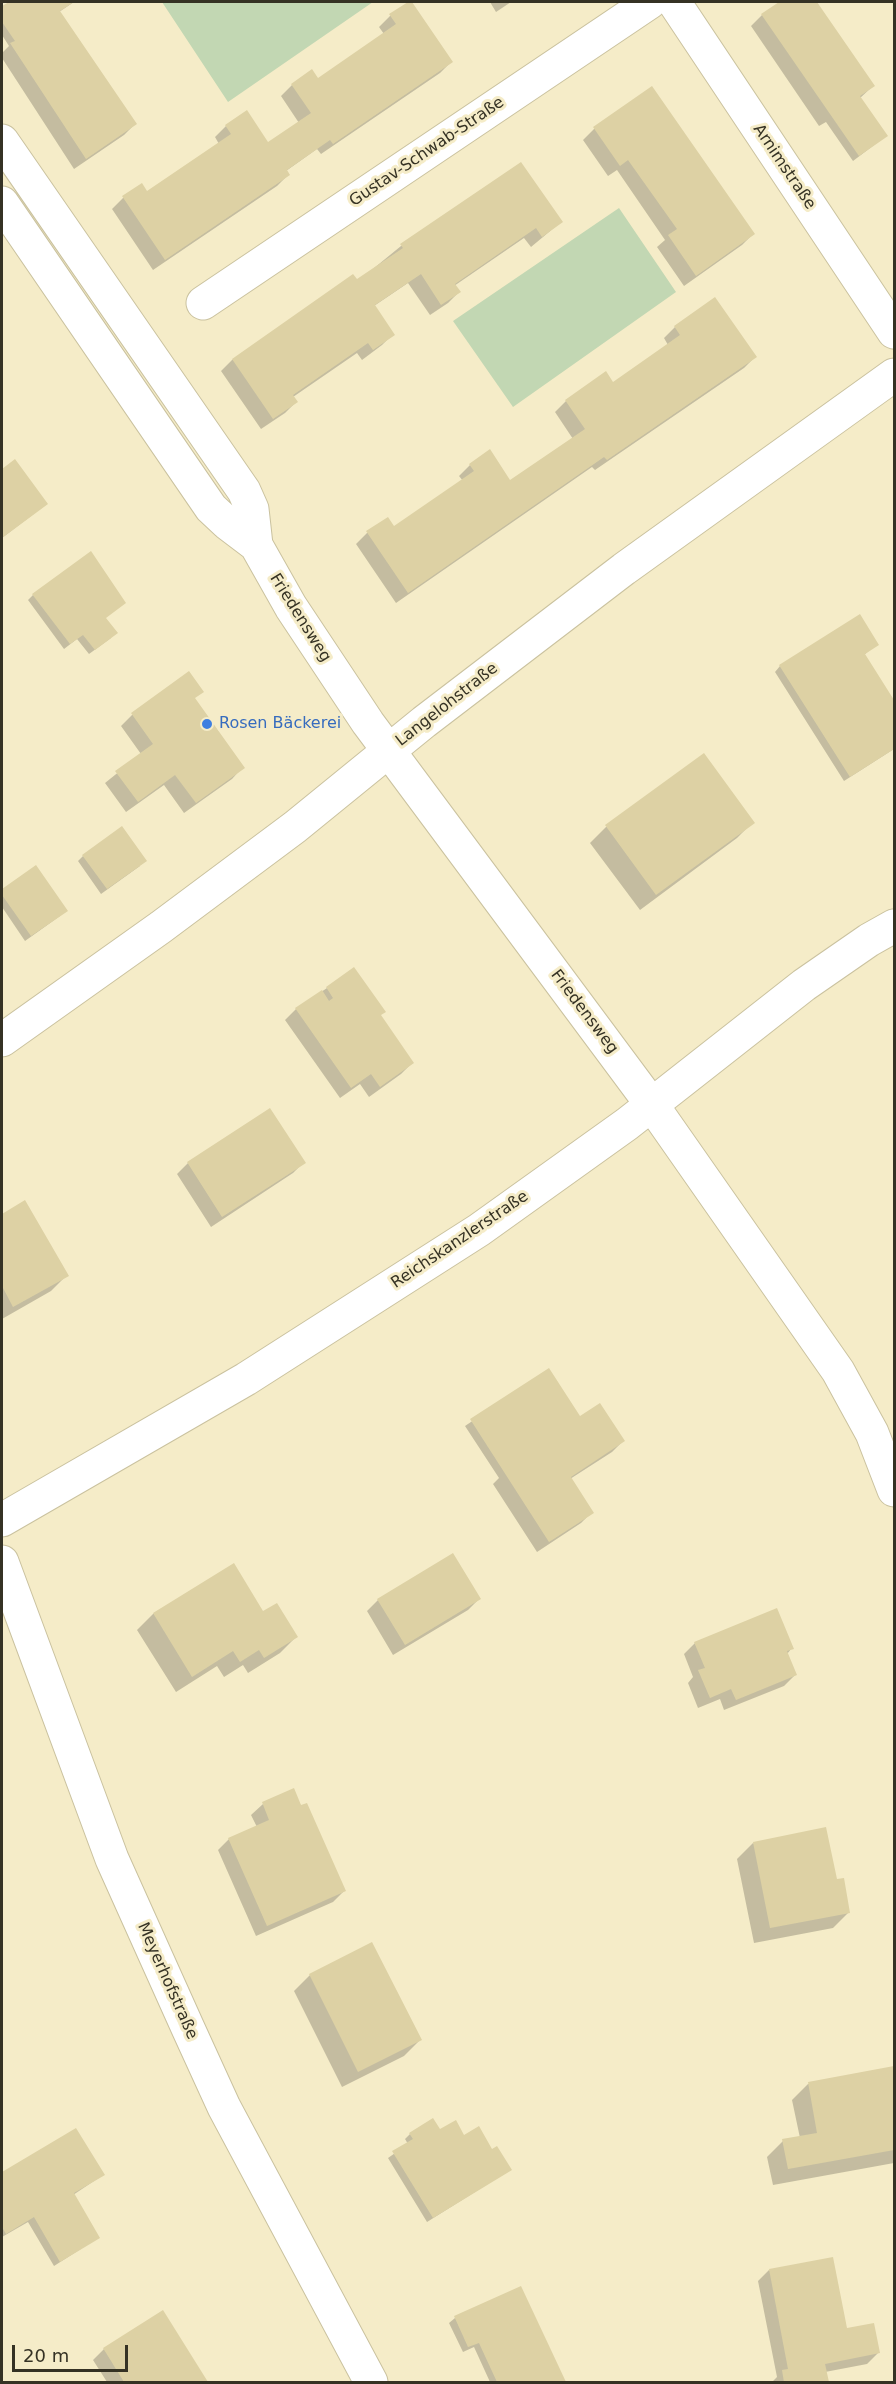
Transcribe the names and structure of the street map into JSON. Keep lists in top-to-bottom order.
{
  "streets": {
    "street": [
      "Gustav-Schwab-Straße",
      "Arnimstraße",
      "Friedensweg",
      "Langelohstraße",
      "Reichskanzlerstraße",
      "Meyerhofstraße"
    ]
  },
  "crossings": [
    ["Friedensweg", "Langelohstraße"],
    ["Friedensweg", "Reichskanzlerstraße"]
  ],
  "places": ["Rosen Bäckerei"],
  "scale_bar": "20 m"
}
